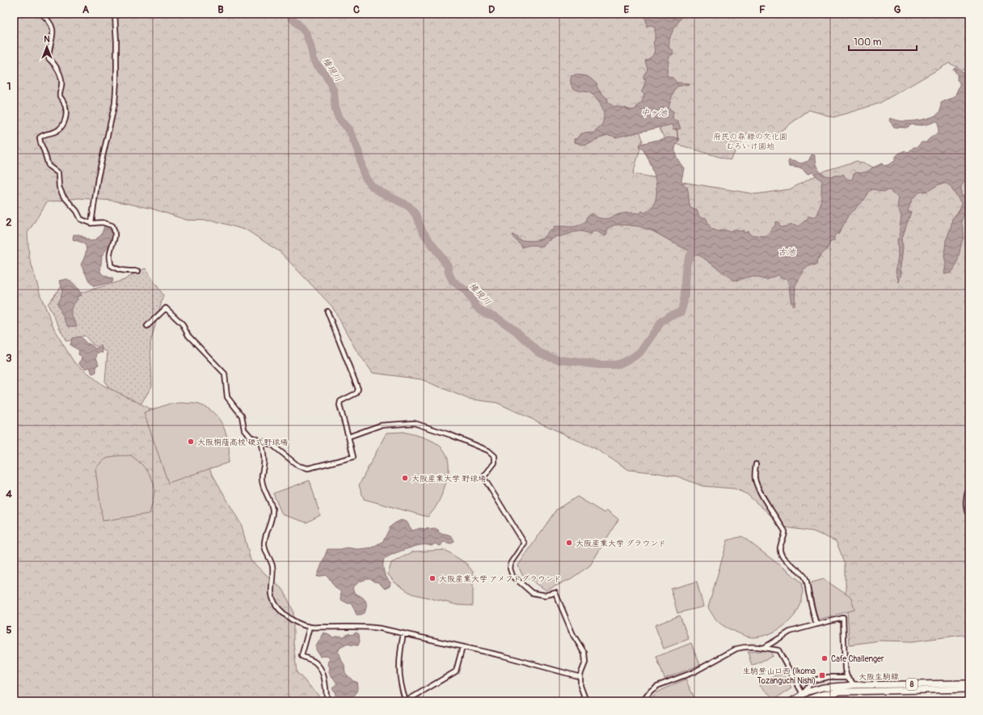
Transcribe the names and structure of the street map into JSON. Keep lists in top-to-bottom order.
{
  "streets": {
    "main road": ["大阪生駒線", "8"]
  },
  "water": ["権現川", "中ヶ池", "古池"],
  "parks": ["府民の森 緑の文化園 むろいけ園地"],
  "places": {
    "other": [
      "大阪桐蔭高校 硬式野球場",
      "大阪産業大学 野球場",
      "大阪産業大学 グラウンド",
      "大阪産業大学 アメフトグラウンド",
      "Cafe Challenger"
    ],
    "transit": ["生駒登山口西 (Ikoma Tozanguchi Nishi)"]
  },
  "scale_bar": "100 m",
  "north": "top",
  "grid": {
    "columns": [
      "A",
      "B",
      "C",
      "D",
      "E",
      "F",
      "G"
    ],
    "rows": [
      "1",
      "2",
      "3",
      "4",
      "5"
    ]
  }
}
